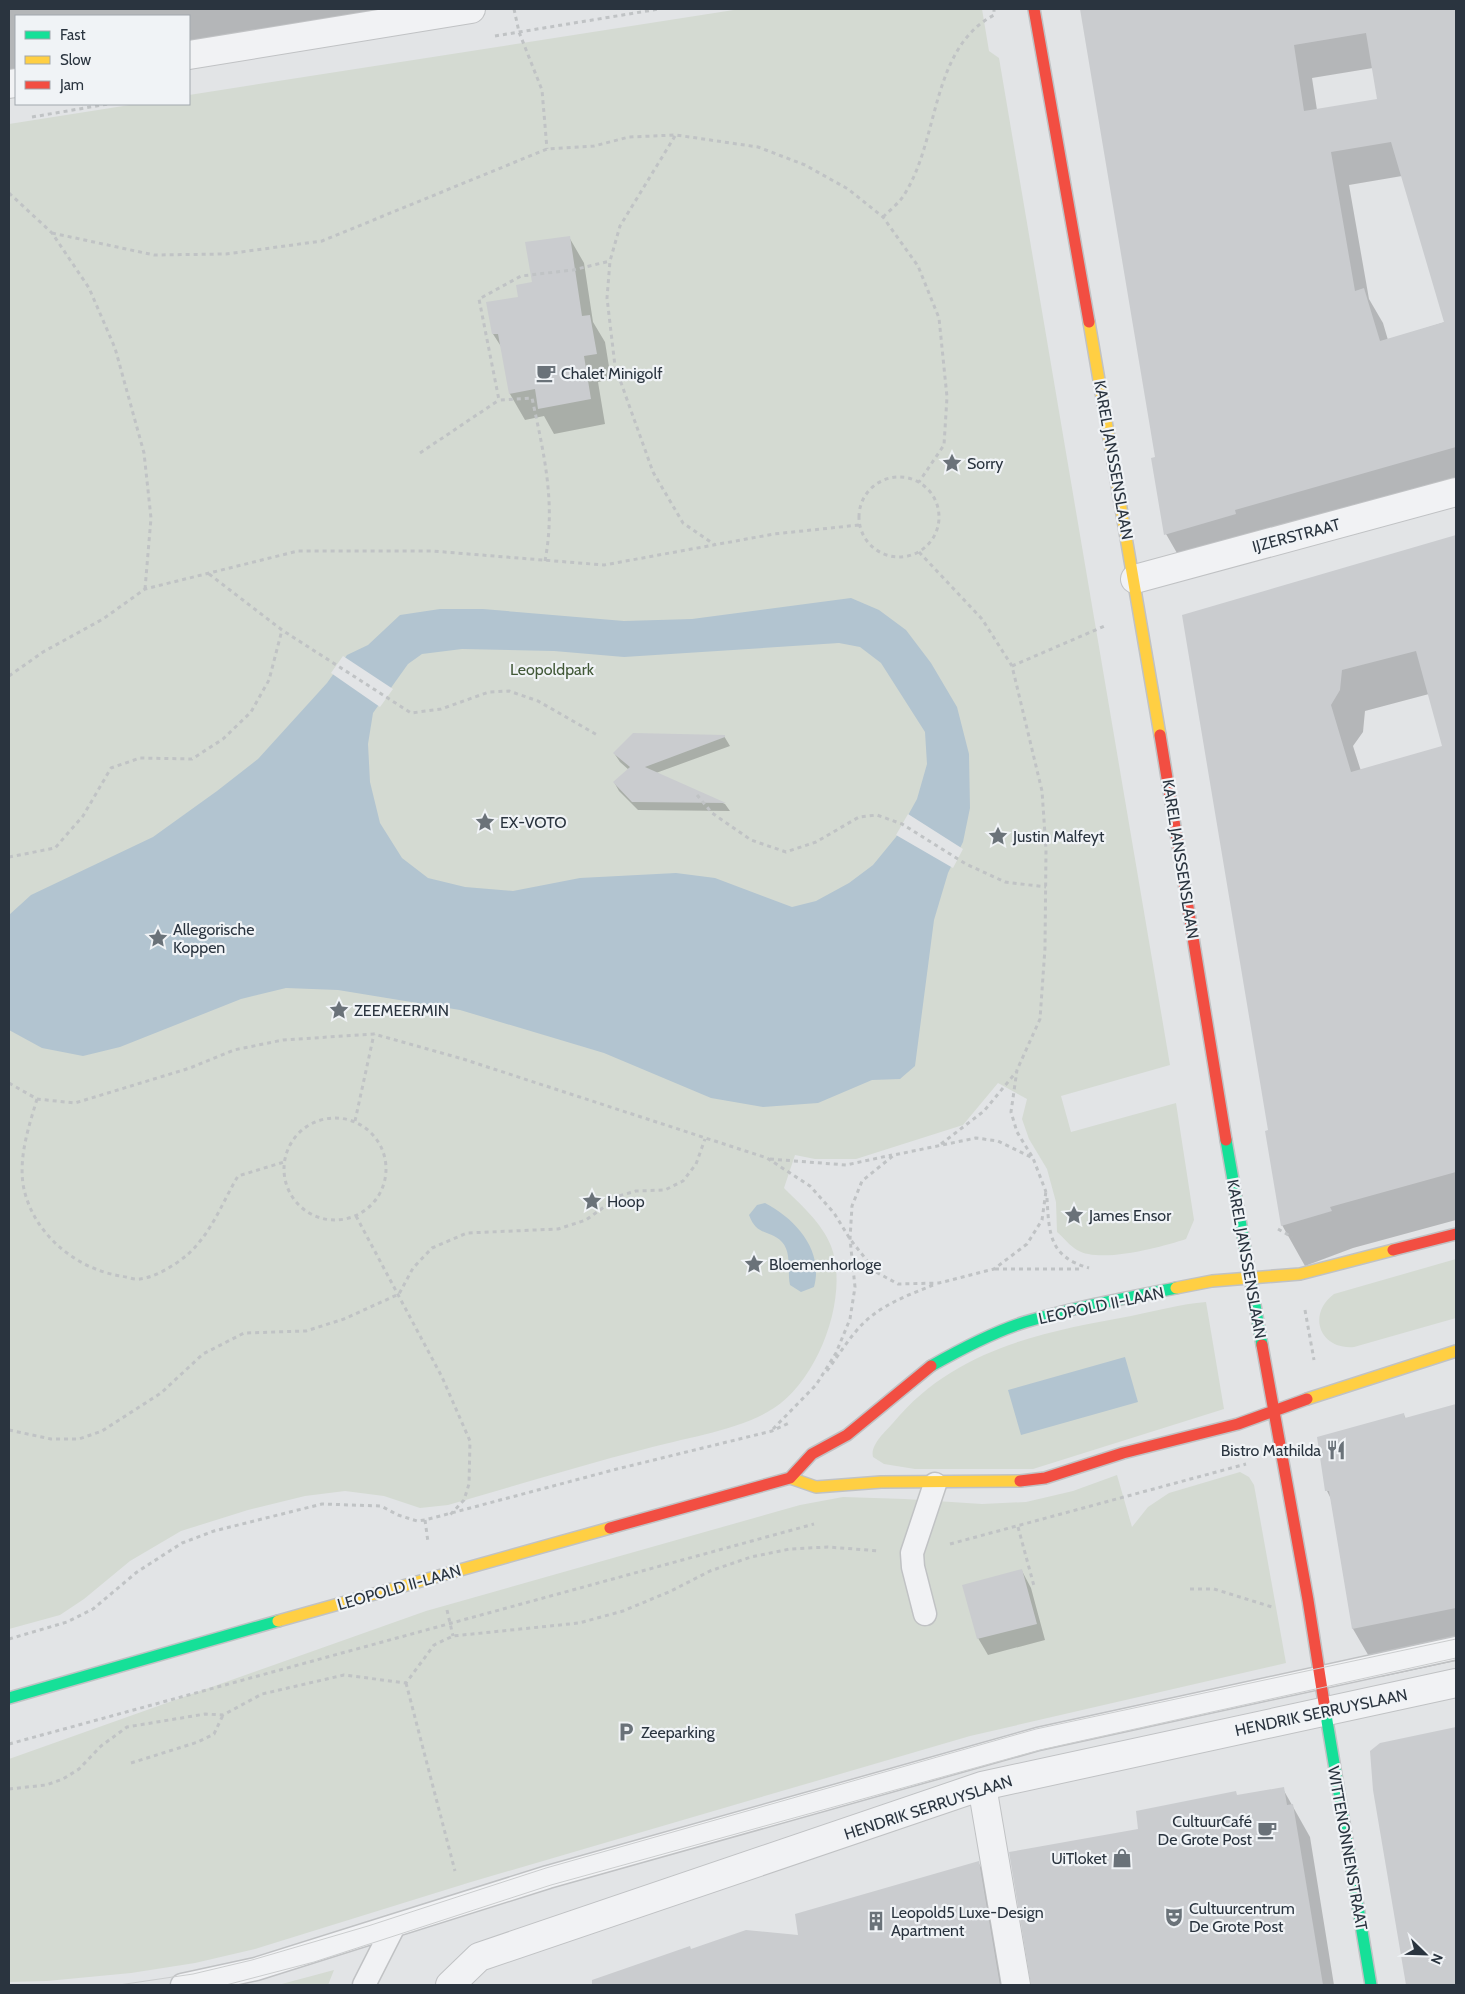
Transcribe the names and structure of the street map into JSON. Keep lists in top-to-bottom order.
{
  "streets": {
    "street": [
      "KAREL JANSSENSLAAN",
      "IJZERSTRAAT",
      "LEOPOLD II-LAAN",
      "HENDRIK SERRUYSLAAN",
      "WITTENONNENSTRAAT"
    ]
  },
  "crossings": [
    ["KAREL JANSSENSLAAN", "IJZERSTRAAT"],
    ["KAREL JANSSENSLAAN", "LEOPOLD II-LAAN"],
    ["KAREL JANSSENSLAAN", "HENDRIK SERRUYSLAAN"],
    ["KAREL JANSSENSLAAN", "WITTENONNENSTRAAT"],
    ["HENDRIK SERRUYSLAAN", "WITTENONNENSTRAAT"]
  ],
  "parks": ["Leopoldpark"],
  "places": {
    "cafe": ["Chalet Minigolf", "CultuurCafé De Grote Post"],
    "place": [
      "Sorry",
      "EX-VOTO",
      "Justin Malfeyt",
      "Allegorische Koppen",
      "ZEEMEERMIN",
      "Hoop",
      "James Ensor",
      "Bloemenhorloge"
    ],
    "restaurant": ["Bistro Mathilda"],
    "parking": ["Zeeparking"],
    "shop": ["UiTloket"],
    "theatre": ["Cultuurcentrum De Grote Post"],
    "building": ["Leopold5 Luxe-Design Apartment"]
  },
  "legend": ["Fast", "Slow", "Jam"],
  "north": "bottom right"
}
